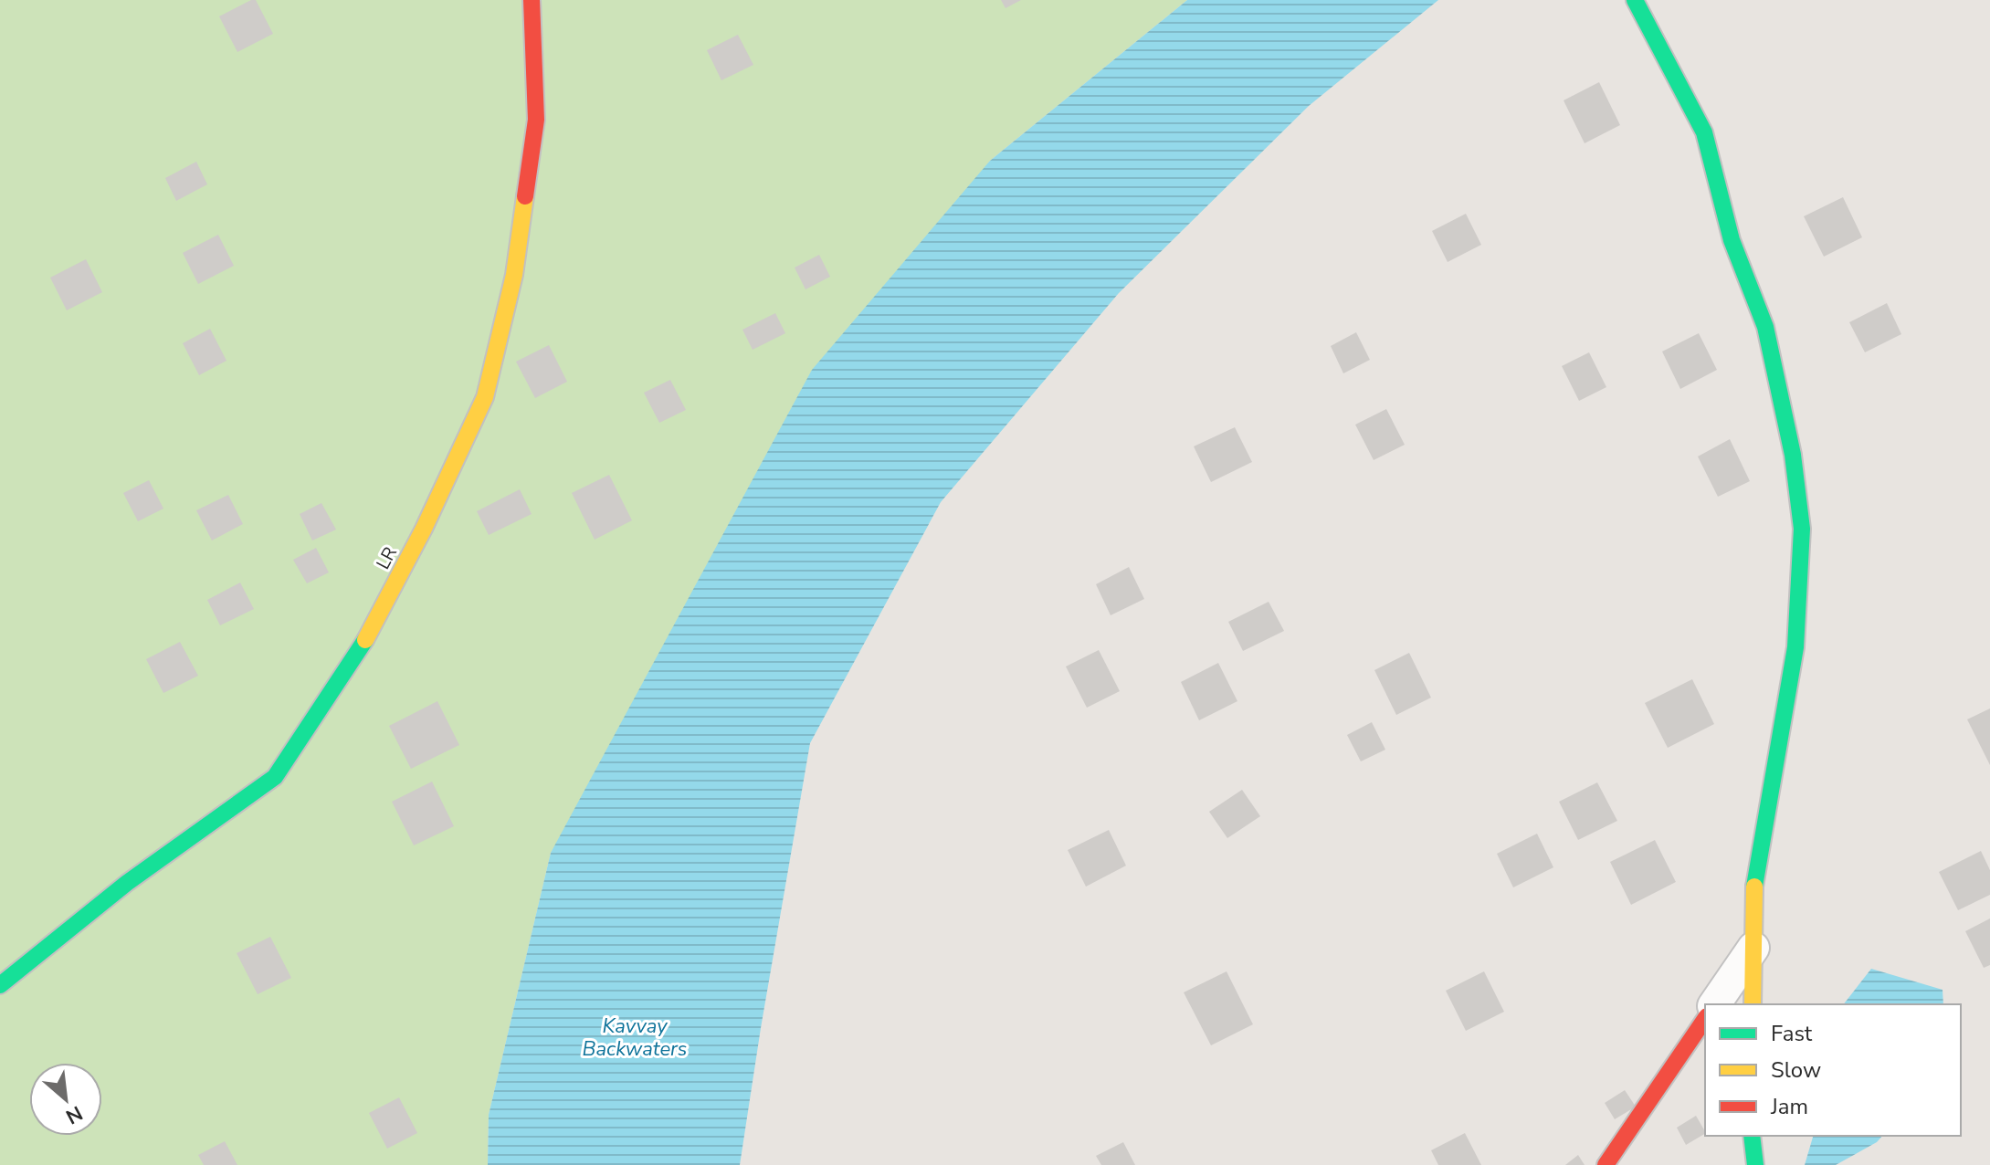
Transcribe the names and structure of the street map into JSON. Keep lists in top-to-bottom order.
{
  "streets": {
    "street": ["LR"]
  },
  "water": ["Kavvay Backwaters"],
  "legend": ["Fast", "Slow", "Jam"],
  "north": "bottom right"
}
